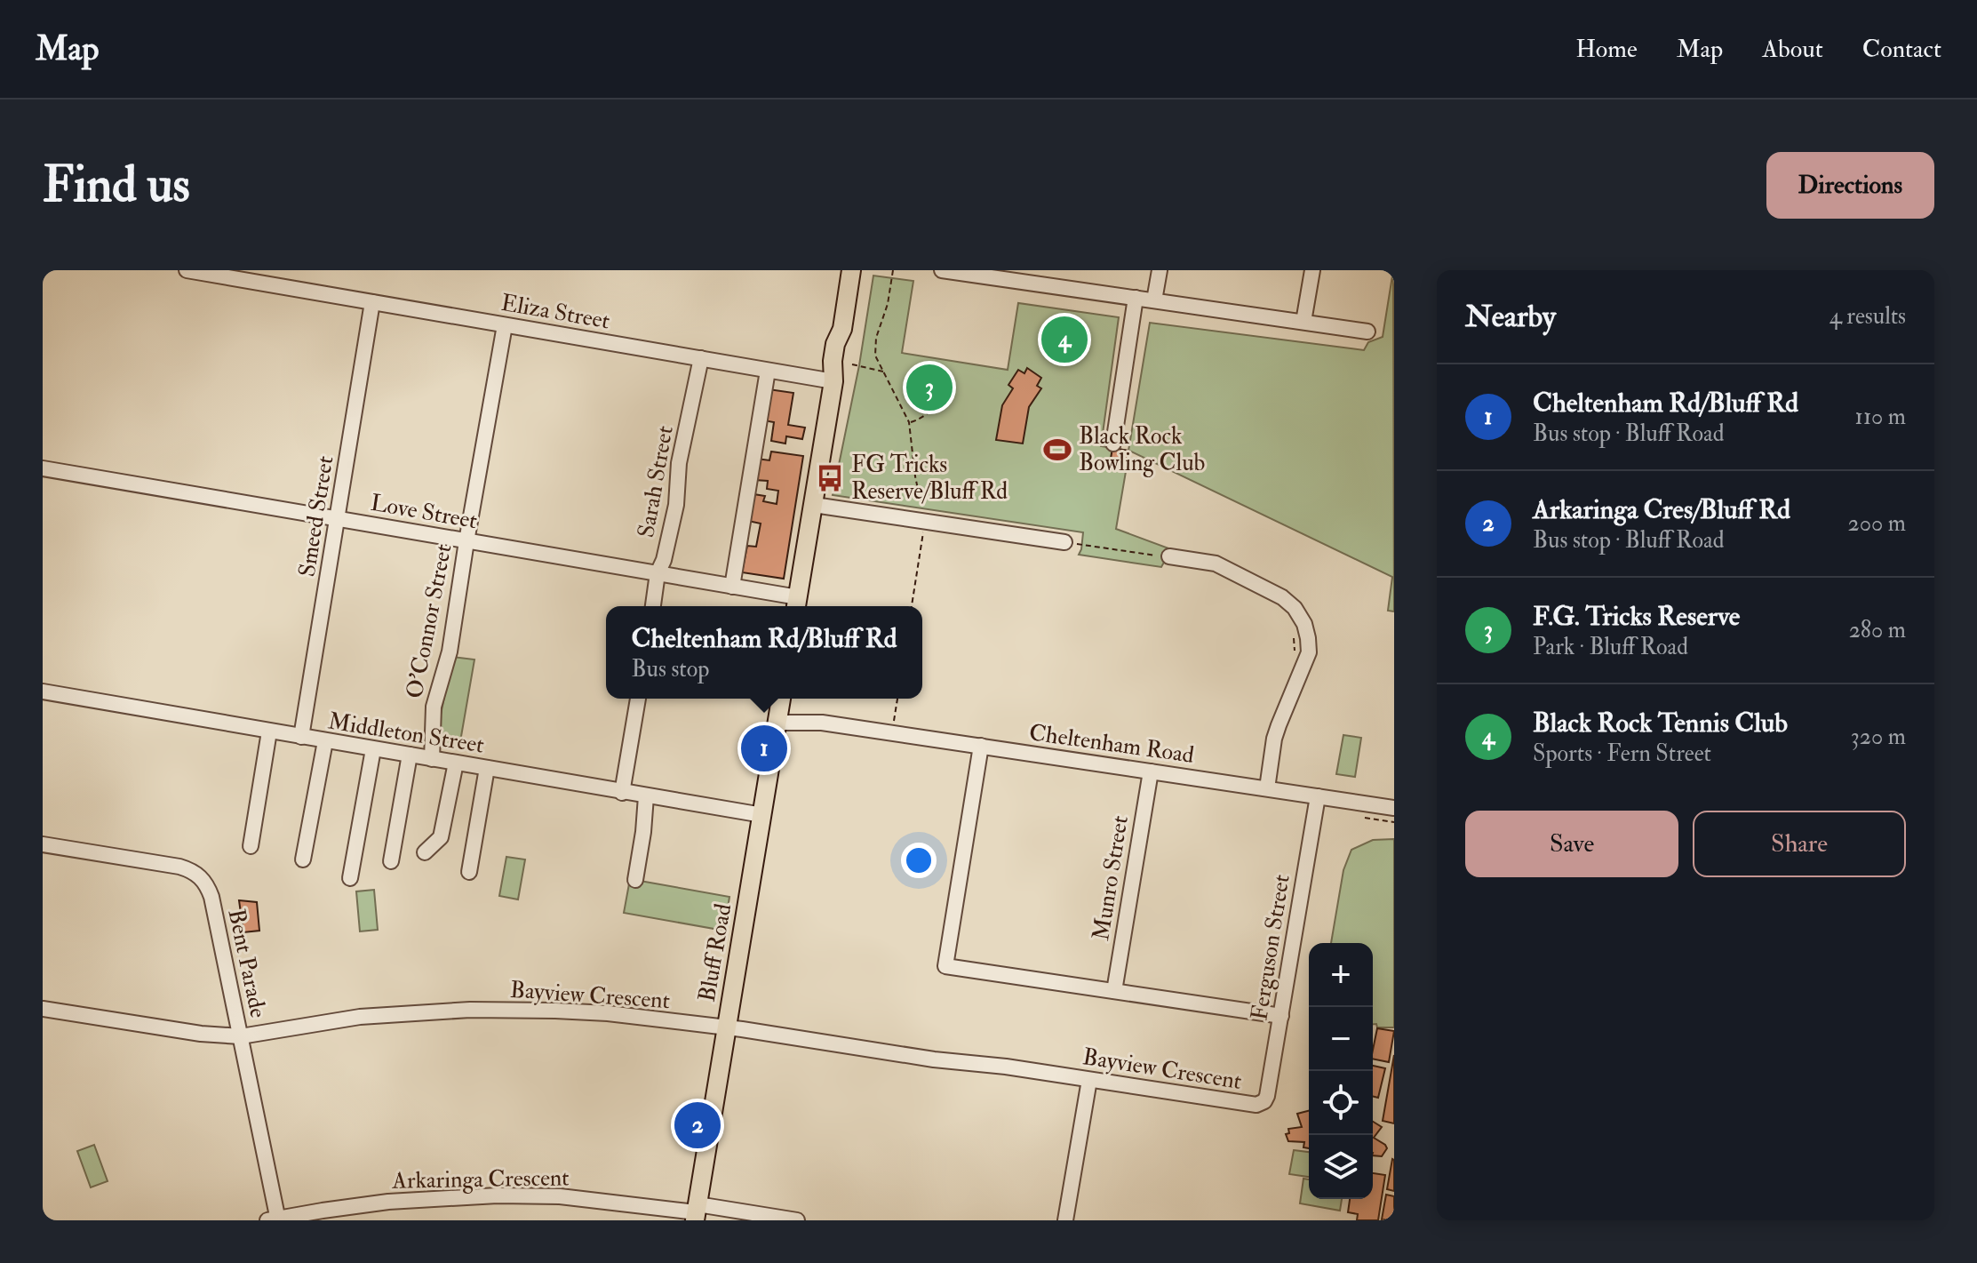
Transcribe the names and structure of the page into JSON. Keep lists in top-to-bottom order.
{
  "streets": {
    "main road": ["Bluff Road"],
    "street": [
      "Eliza Street",
      "Sarah Street",
      "Love Street",
      "Smeed Street",
      "O'Connor Street",
      "Middleton Street",
      "Cheltenham Road",
      "Munro Street",
      "Ferguson Street",
      "Bent Parade",
      "Bayview Crescent",
      "Arkaringa Crescent"
    ]
  },
  "crossings": [
    ["Eliza Street", "Sarah Street"],
    ["Eliza Street", "Smeed Street"],
    ["Eliza Street", "O'Connor Street"],
    ["Sarah Street", "Love Street"],
    ["Love Street", "Smeed Street"],
    ["Love Street", "O'Connor Street"],
    ["Smeed Street", "Middleton Street"],
    ["O'Connor Street", "Middleton Street"],
    ["Middleton Street", "Bluff Road"],
    ["Cheltenham Road", "Munro Street"],
    ["Cheltenham Road", "Ferguson Street"],
    ["Cheltenham Road", "Bluff Road"],
    ["Ferguson Street", "Bayview Crescent"],
    ["Bluff Road", "Bayview Crescent"],
    ["Bluff Road", "Arkaringa Crescent"],
    ["Bent Parade", "Bayview Crescent"],
    ["Bent Parade", "Arkaringa Crescent"]
  ],
  "places": {
    "sports": ["Black Rock Bowling Club"],
    "bus stop": ["FG Tricks Reserve/Bluff Rd"]
  },
  "page": {
    "header": "Map",
    "nav": [
      "Home",
      "Map",
      "About",
      "Contact"
    ],
    "buttons": [
      "Directions",
      ["Save", "Share"]
    ],
    "title": "Find us",
    "heading": ["Nearby", "4 results"],
    "pins": [
      "4",
      "3",
      "1",
      "2"
    ],
    "list": [
      {
        "mark": "1",
        "name": "Cheltenham Rd/Bluff Rd",
        "note": "Bus stop · Bluff Road",
        "value": "110 m"
      },
      {
        "mark": "2",
        "name": "Arkaringa Cres/Bluff Rd",
        "note": "Bus stop · Bluff Road",
        "value": "200 m"
      },
      {
        "mark": "3",
        "name": "F.G. Tricks Reserve",
        "note": "Park · Bluff Road",
        "value": "280 m"
      },
      {
        "mark": "4",
        "name": "Black Rock Tennis Club",
        "note": "Sports · Fern Street",
        "value": "320 m"
      }
    ],
    "popup": ["Cheltenham Rd/Bluff Rd", "Bus stop"],
    "map_buttons": ["+", "−"]
  }
}
